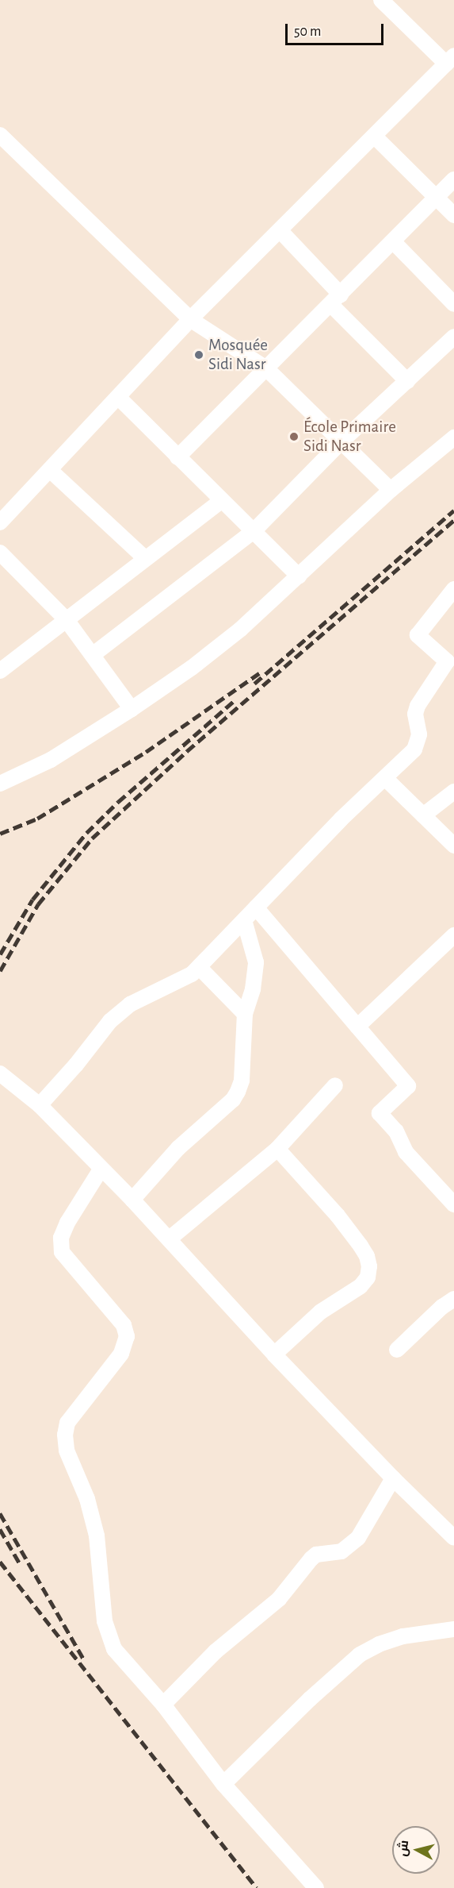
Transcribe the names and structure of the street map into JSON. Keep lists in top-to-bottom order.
{
  "places": ["Mosquée Sidi Nasr", "École Primaire Sidi Nasr"],
  "scale_bar": "50 m",
  "north": "left"
}
